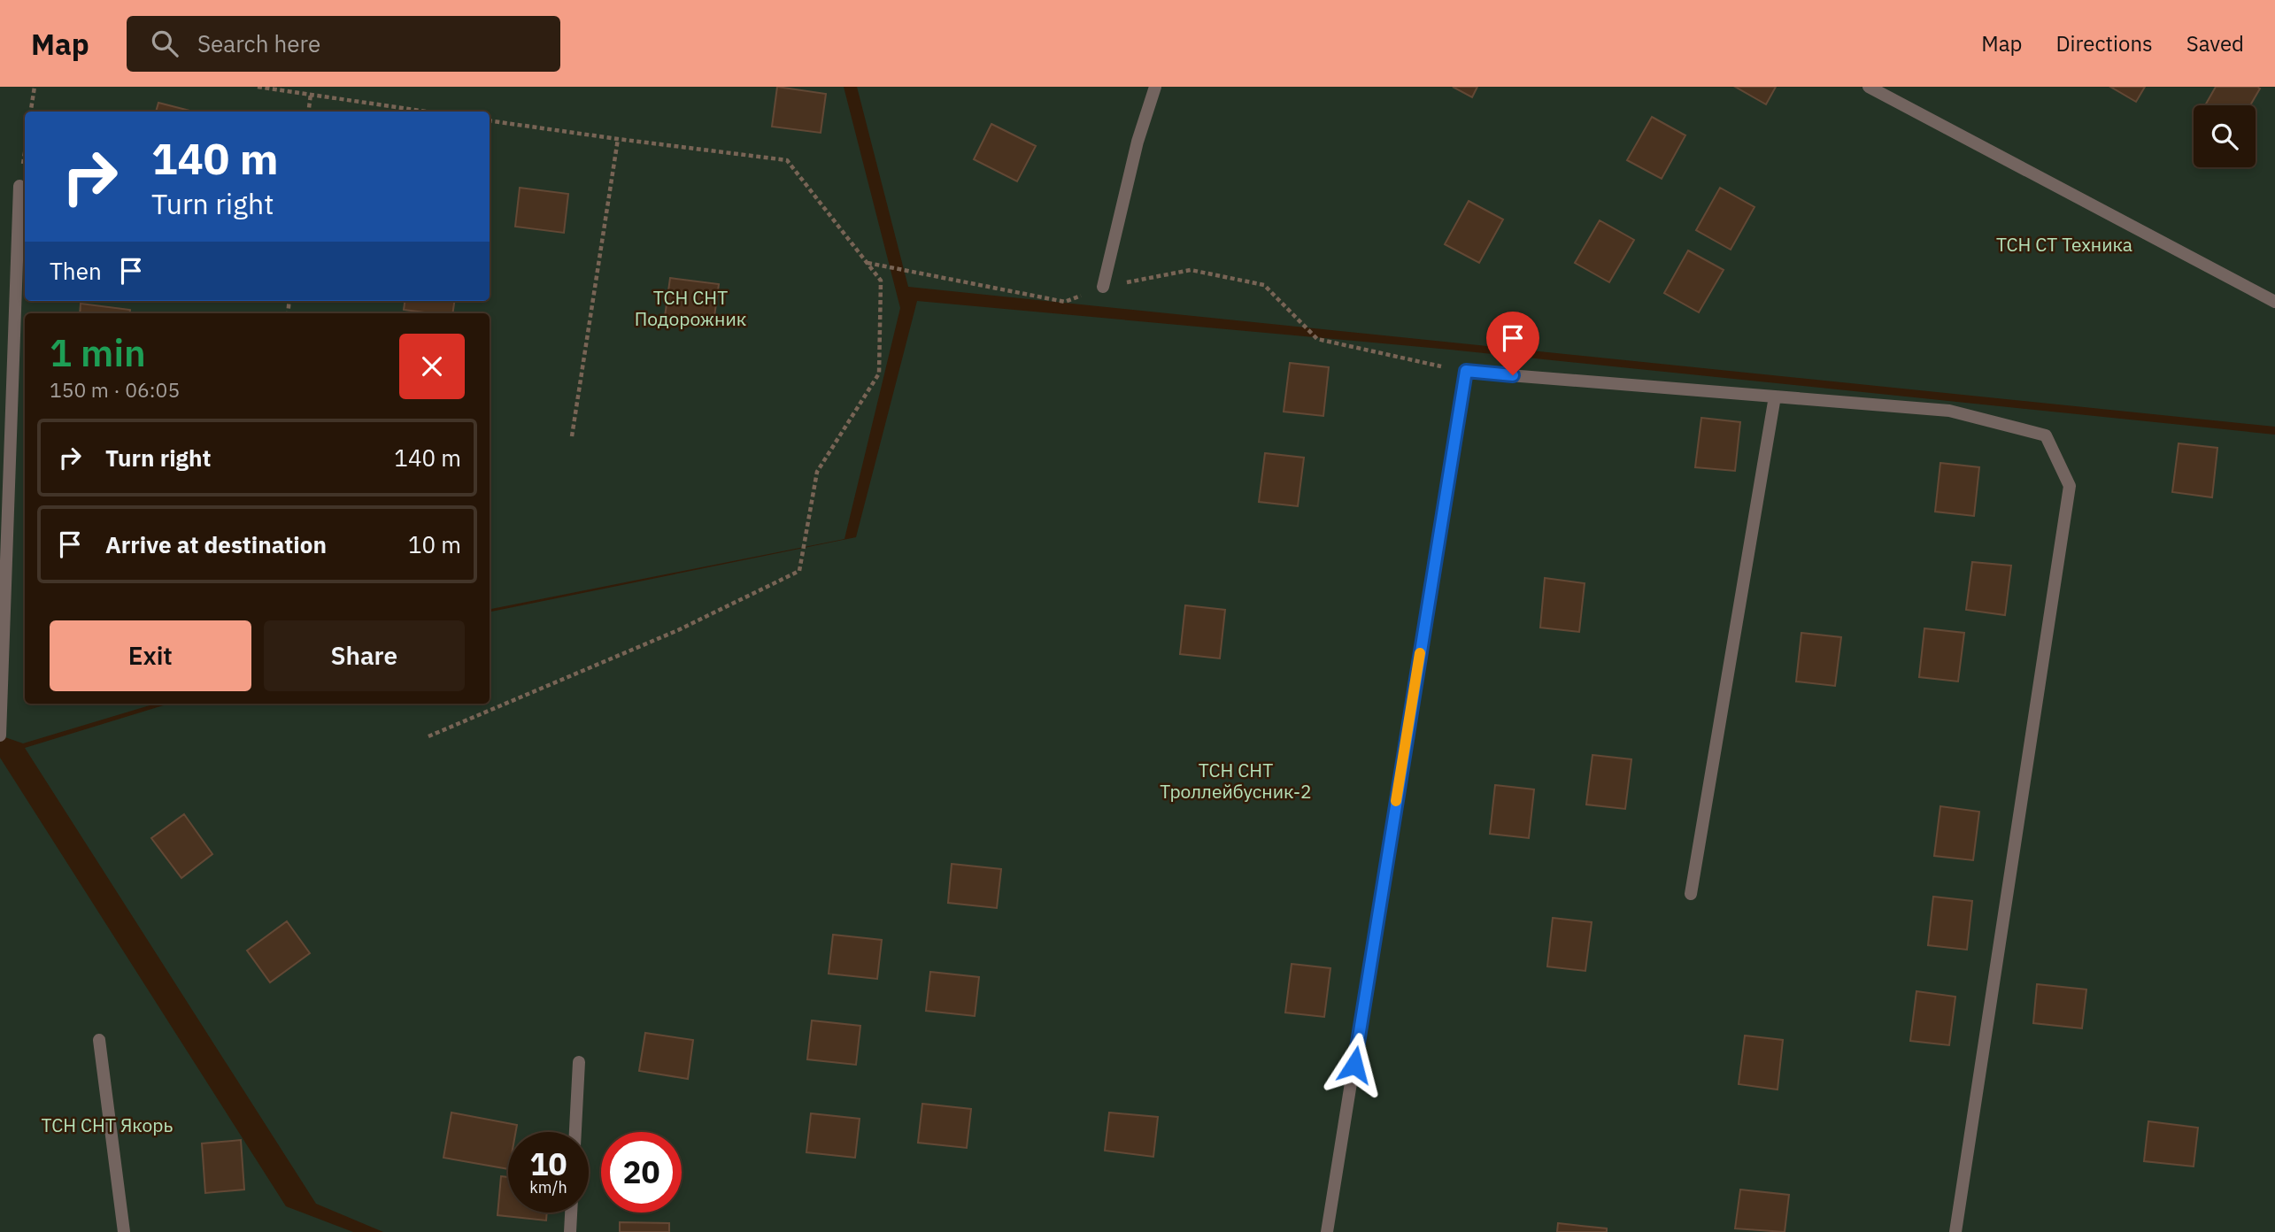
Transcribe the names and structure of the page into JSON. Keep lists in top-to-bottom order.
{
  "parks": [
    "ТСН СТ Техника",
    "ТСН СНТ Подорожник",
    "ТСН СНТ Троллейбусник-2",
    "ТСН СНТ Якорь"
  ],
  "page": {
    "header": "Map",
    "search": "Search here",
    "nav": ["Map", "Directions", "Saved"],
    "turn": ["140 m", "Turn right"],
    "then": "Then",
    "heading": ["1 min", "150 m · 06:05"],
    "list": [
      {
        "name": "Turn right",
        "value": "140 m"
      },
      {
        "name": "Arrive at destination",
        "value": "10 m"
      }
    ],
    "buttons": ["Exit", "Share"],
    "speed": "10 km/h",
    "limit": "20"
  }
}
